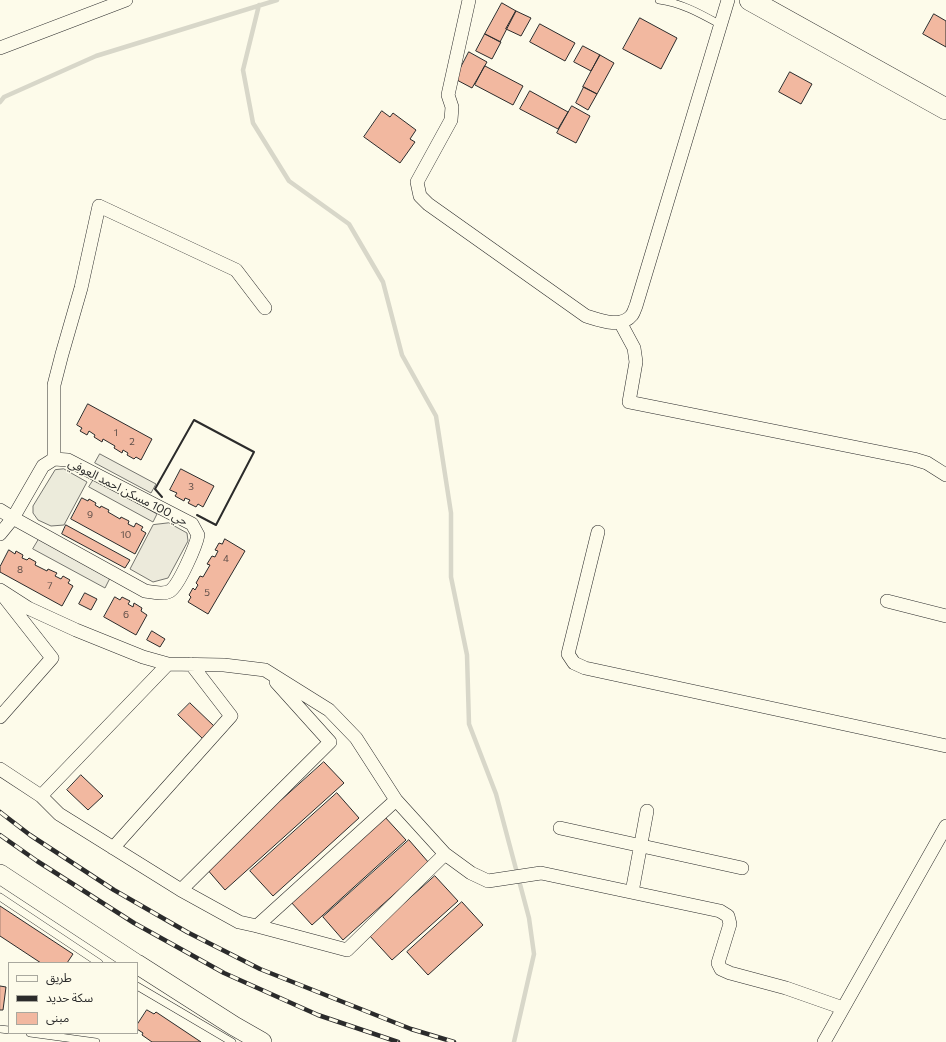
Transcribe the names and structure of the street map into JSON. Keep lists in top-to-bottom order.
{
  "streets": {
    "street": ["حي 100 مسكن احمد العوفي"]
  },
  "house_numbers": [
    "1",
    "2",
    "3",
    "9",
    "10",
    "4",
    "8",
    "7",
    "5",
    "6"
  ],
  "legend": ["طريق", "سكة حديد", "مبنى"]
}
